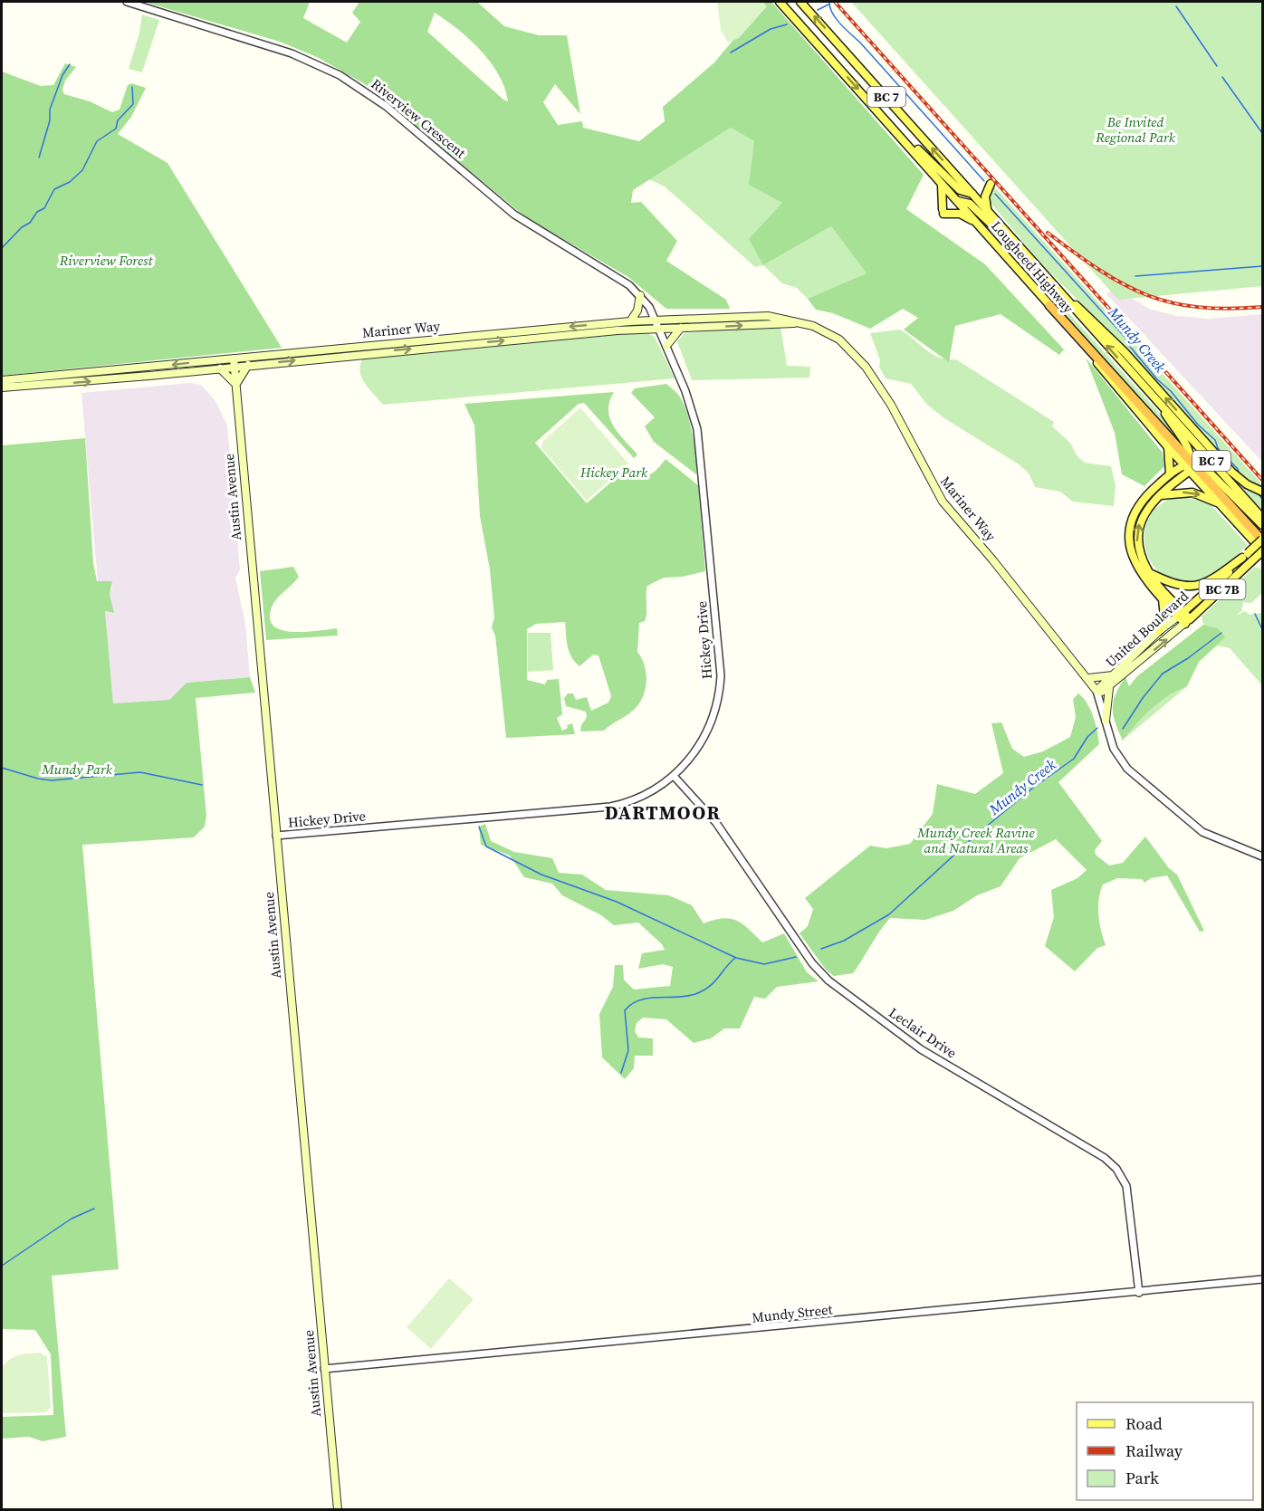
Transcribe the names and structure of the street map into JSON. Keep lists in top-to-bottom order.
{
  "streets": {
    "main road": [
      "BC 7",
      "Lougheed Highway",
      "Mariner Way",
      "Austin Avenue",
      "BC 7B",
      "United Boulevard"
    ],
    "street": [
      "Riverview Crescent",
      "Hickey Drive",
      "Leclair Drive",
      "Mundy Street"
    ]
  },
  "crossings": [
    ["Riverview Crescent", "Mariner Way"],
    ["Riverview Crescent", "Hickey Drive"],
    ["Lougheed Highway", "United Boulevard"],
    ["Mariner Way", "Austin Avenue"],
    ["Mariner Way", "United Boulevard"],
    ["Mariner Way", "Hickey Drive"],
    ["Austin Avenue", "Hickey Drive"],
    ["Austin Avenue", "Mundy Street"],
    ["Hickey Drive", "Leclair Drive"],
    ["Leclair Drive", "Mundy Street"]
  ],
  "districts": ["DARTMOOR"],
  "water": ["Mundy Creek"],
  "parks": [
    "Be Invited Regional Park",
    "Riverview Forest",
    "Hickey Park",
    "Mundy Park",
    "Mundy Creek Ravine and Natural Areas"
  ],
  "legend": ["Road", "Railway", "Park"]
}
